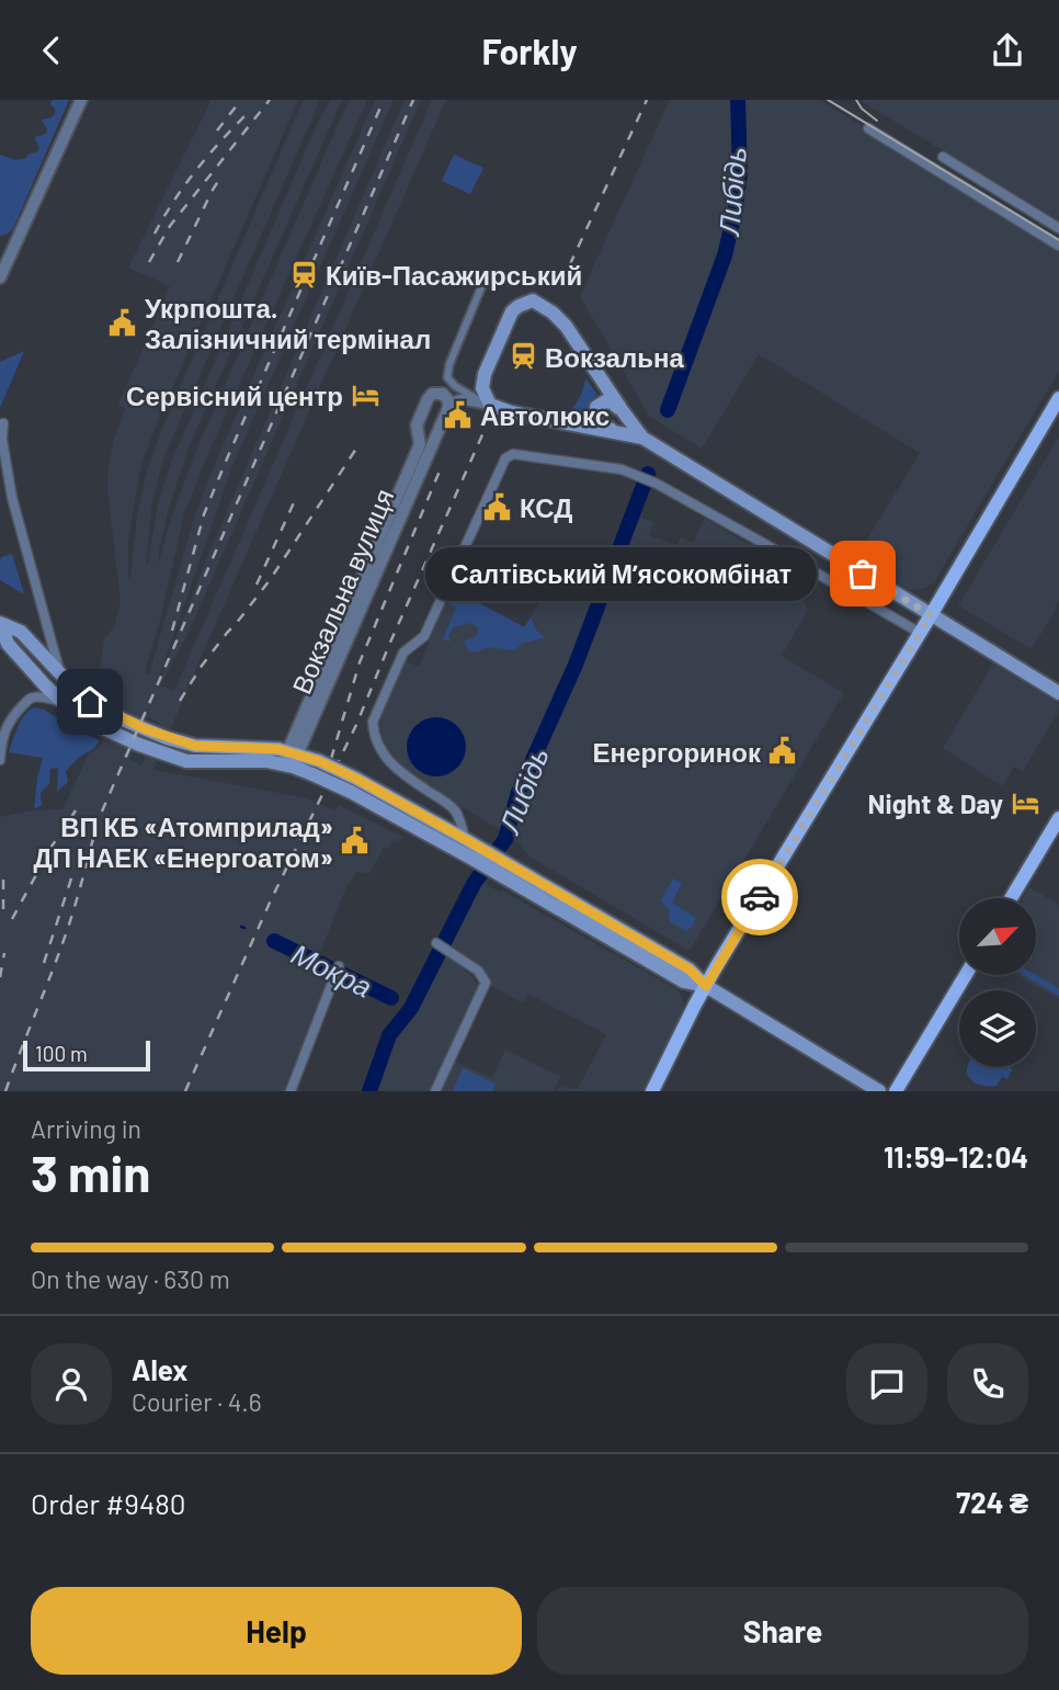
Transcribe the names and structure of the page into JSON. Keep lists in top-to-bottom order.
{
  "streets": {
    "street": ["Вокзальна вулиця"]
  },
  "water": ["Либідь", "Мокра"],
  "places": {
    "station": ["Київ-Пасажирський", "Вокзальна"],
    "public building": [
      "Укрпошта. Залізничний термінал",
      "Автолюкс",
      "КСД",
      "Енергоринок",
      "ВП КБ «Атомприлад» ДП НАЕК «Енергоатом»"
    ],
    "hotel": ["Сервісний центр", "Night & Day"],
    "other": ["Салтівський Мʼясокомбінат"]
  },
  "scale_bar": "100 m",
  "north": "top right",
  "page": {
    "header": "Forkly",
    "bubble": "Салтівський Мʼясокомбінат",
    "scale": "100 m",
    "heading": ["3 min", "Arriving in", "11:59–12:04"],
    "panel": [
      "Alex",
      "Courier · 4.6",
      "Order #9480",
      "724 ₴"
    ],
    "bar": "On the way · 630 m",
    "buttons": ["Help", "Share"]
  }
}
